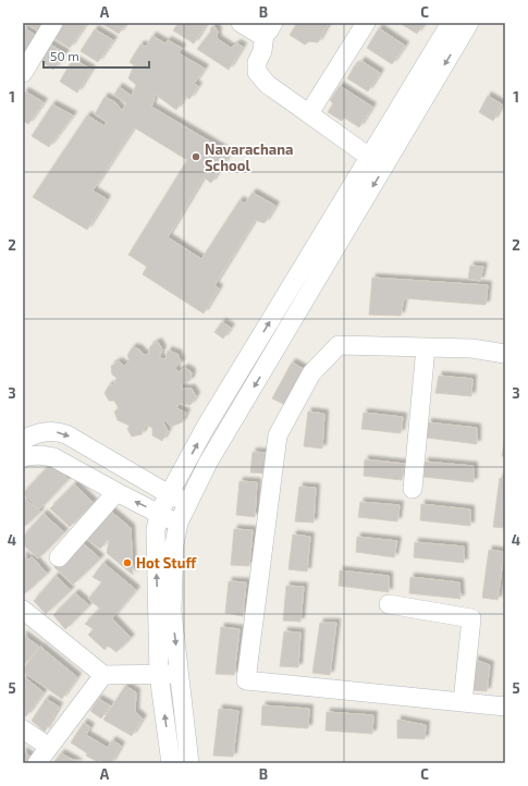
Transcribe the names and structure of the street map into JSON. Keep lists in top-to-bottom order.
{
  "places": ["Navarachana School", "Hot Stuff"],
  "scale_bar": "50 m",
  "grid": {
    "columns": ["A", "B", "C"],
    "rows": [
      "1",
      "2",
      "3",
      "4",
      "5"
    ]
  }
}
